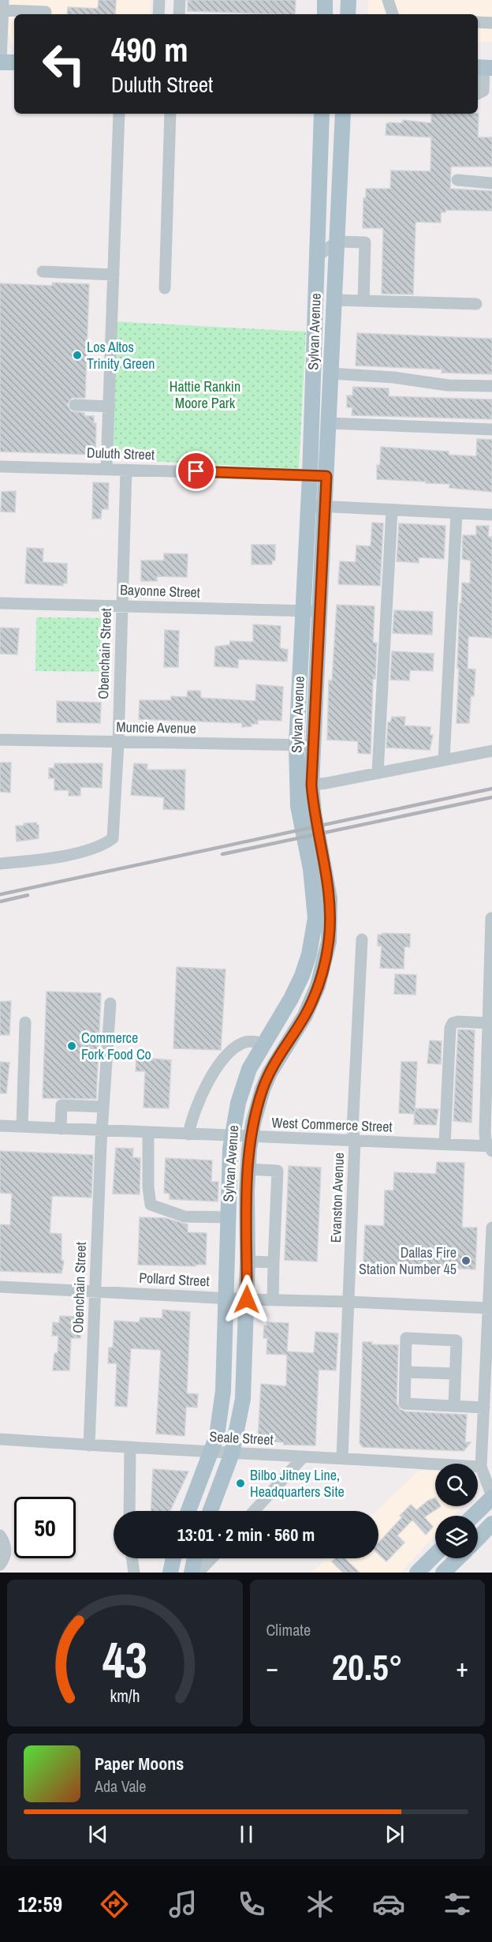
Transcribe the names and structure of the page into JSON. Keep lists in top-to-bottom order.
{
  "streets": {
    "main road": ["Sylvan Avenue"],
    "street": [
      "Duluth Street",
      "Bayonne Street",
      "Obenchain Street",
      "Muncie Avenue",
      "West Commerce Street",
      "Evanston Avenue",
      "Pollard Street",
      "Seale Street"
    ]
  },
  "crossings": [
    ["Sylvan Avenue", "Duluth Street"],
    ["Sylvan Avenue", "Bayonne Street"],
    ["Sylvan Avenue", "Muncie Avenue"],
    ["Sylvan Avenue", "West Commerce Street"],
    ["Sylvan Avenue", "Pollard Street"],
    ["Sylvan Avenue", "Seale Street"],
    ["Duluth Street", "Obenchain Street"],
    ["Bayonne Street", "Obenchain Street"],
    ["Obenchain Street", "Muncie Avenue"],
    ["Obenchain Street", "West Commerce Street"],
    ["Obenchain Street", "Pollard Street"],
    ["Obenchain Street", "Seale Street"],
    ["West Commerce Street", "Evanston Avenue"],
    ["Evanston Avenue", "Pollard Street"],
    ["Evanston Avenue", "Seale Street"]
  ],
  "parks": ["Hattie Rankin Moore Park"],
  "places": [
    "Los Altos Trinity Green",
    "Commerce Fork Food Co",
    "Dallas Fire Station Number 45",
    "Bilbo Jitney Line, Headquarters Site"
  ],
  "page": {
    "turn": ["490 m", "Duluth Street"],
    "limit": "50",
    "trip": "13:01 · 2 min · 560 m",
    "tile": "Climate",
    "heat": ["−", "20.5°", "+"],
    "song": ["Paper Moons", "Ada Vale"],
    "tabs": "12:59",
    "gauge": ["43", "km/h"]
  }
}
